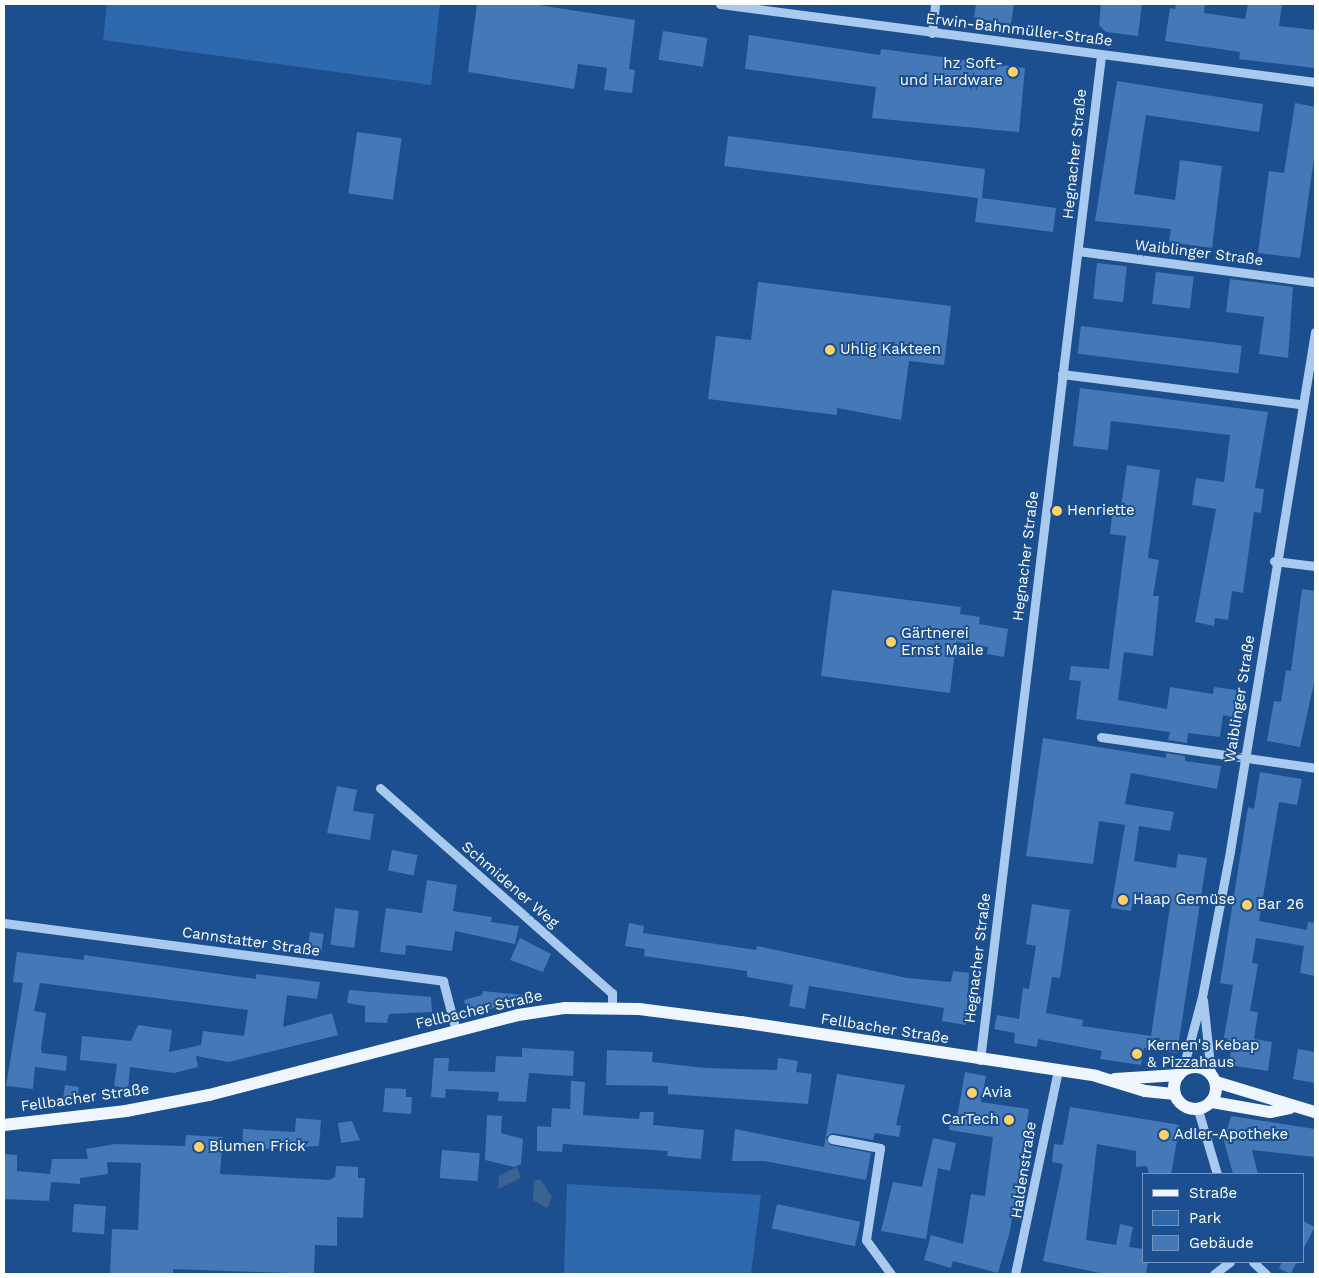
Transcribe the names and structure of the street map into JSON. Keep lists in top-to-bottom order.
{
  "streets": {
    "main road": ["Fellbacher Straße"],
    "street": [
      "Erwin-Bahnmüller-Straße",
      "Hegnacher Straße",
      "Waiblinger Straße",
      "Schmidener Weg",
      "Cannstatter Straße",
      "Haldenstraße"
    ]
  },
  "crossings": [
    ["Erwin-Bahnmüller-Straße", "Hegnacher Straße"],
    ["Hegnacher Straße", "Waiblinger Straße"],
    ["Hegnacher Straße", "Fellbacher Straße"],
    ["Waiblinger Straße", "Fellbacher Straße"],
    ["Schmidener Weg", "Fellbacher Straße"],
    ["Cannstatter Straße", "Fellbacher Straße"],
    ["Fellbacher Straße", "Haldenstraße"]
  ],
  "places": [
    "hz Soft- und Hardware",
    "Uhlig Kakteen",
    "Henriette",
    "Gärtnerei Ernst Maile",
    "Haap Gemüse",
    "Bar 26",
    "Kernen's Kebap & Pizzahaus",
    "Avia",
    "CarTech",
    "Adler-Apotheke",
    "Blumen Frick"
  ],
  "legend": ["Straße", "Park", "Gebäude"]
}
